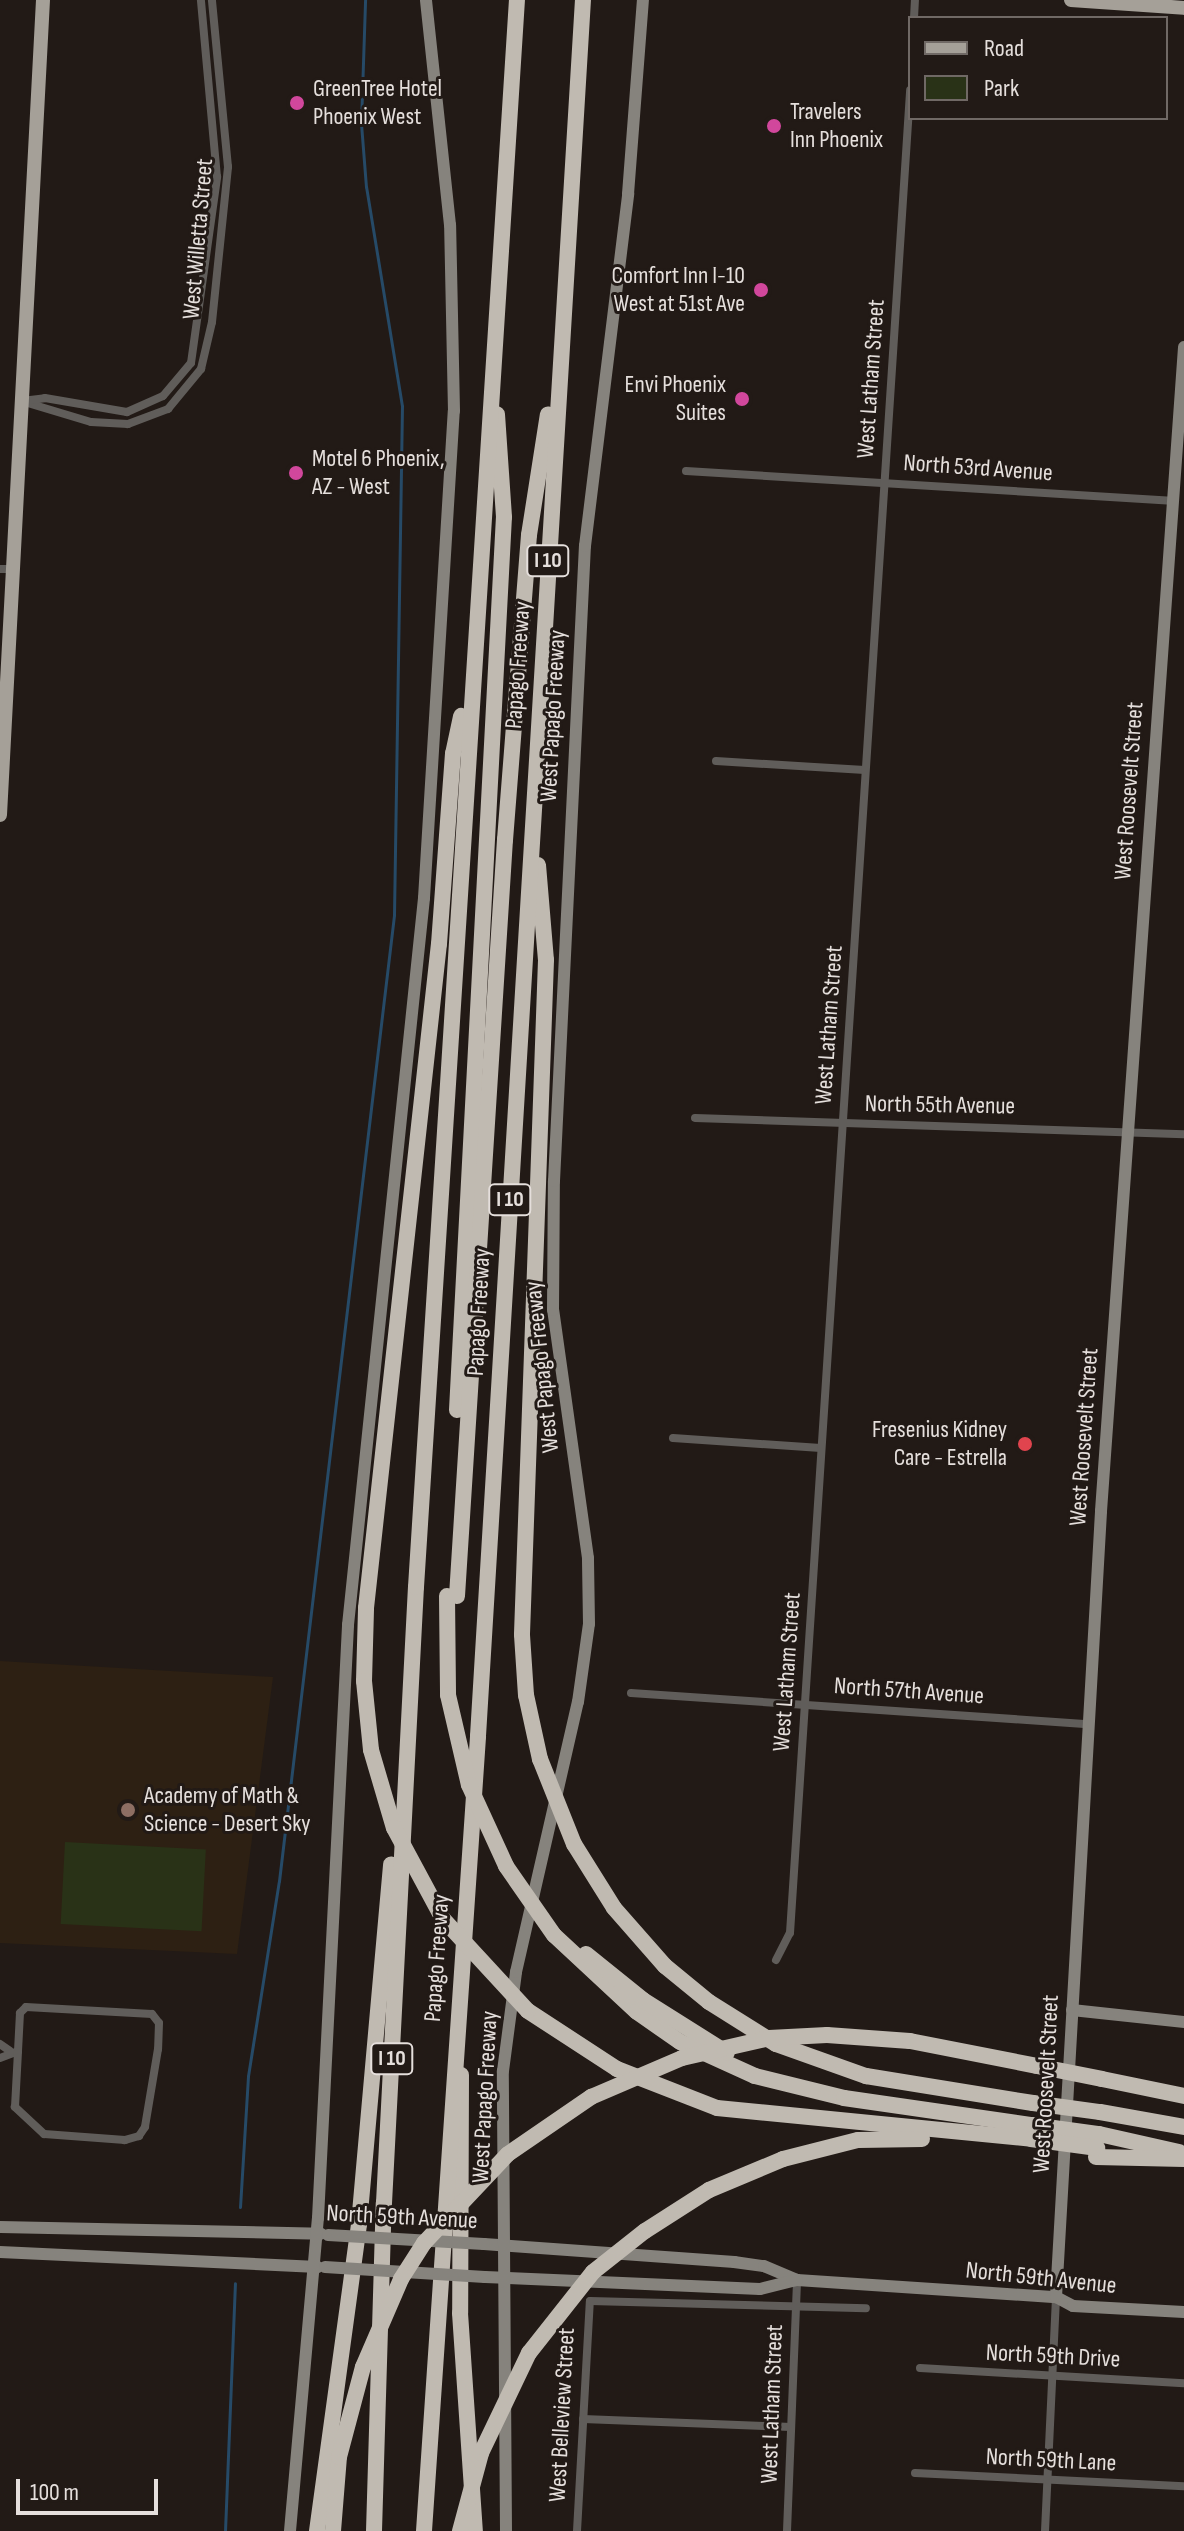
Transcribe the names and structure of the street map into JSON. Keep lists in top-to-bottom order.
{
  "streets": {
    "highway": ["I 10", "Papago Freeway"],
    "main road": ["West Papago Freeway", "West Roosevelt Street", "North 59th Avenue"],
    "street": [
      "West Willetta Street",
      "West Latham Street",
      "North 53rd Avenue",
      "North 55th Avenue",
      "North 57th Avenue",
      "North 59th Drive",
      "West Belleview Street",
      "North 59th Lane"
    ]
  },
  "crossings": [
    ["West Latham Street", "North 53rd Avenue"],
    ["West Latham Street", "North 55th Avenue"],
    ["West Latham Street", "North 57th Avenue"],
    ["West Latham Street", "North 59th Avenue"],
    ["West Latham Street", "West Belleview Street"],
    ["North 53rd Avenue", "West Roosevelt Street"],
    ["West Papago Freeway", "North 59th Avenue"],
    ["West Roosevelt Street", "North 55th Avenue"],
    ["West Roosevelt Street", "North 57th Avenue"],
    ["West Roosevelt Street", "North 59th Avenue"],
    ["West Roosevelt Street", "North 59th Drive"],
    ["West Roosevelt Street", "North 59th Lane"]
  ],
  "places": [
    "GreenTree Hotel Phoenix West",
    "Travelers Inn Phoenix",
    "Comfort Inn I-10 West at 51st Ave",
    "Envi Phoenix Suites",
    "Motel 6 Phoenix, AZ - West",
    "Fresenius Kidney Care - Estrella",
    "Academy of Math & Science - Desert Sky"
  ],
  "legend": ["Road", "Park"],
  "scale_bar": "100 m"
}
